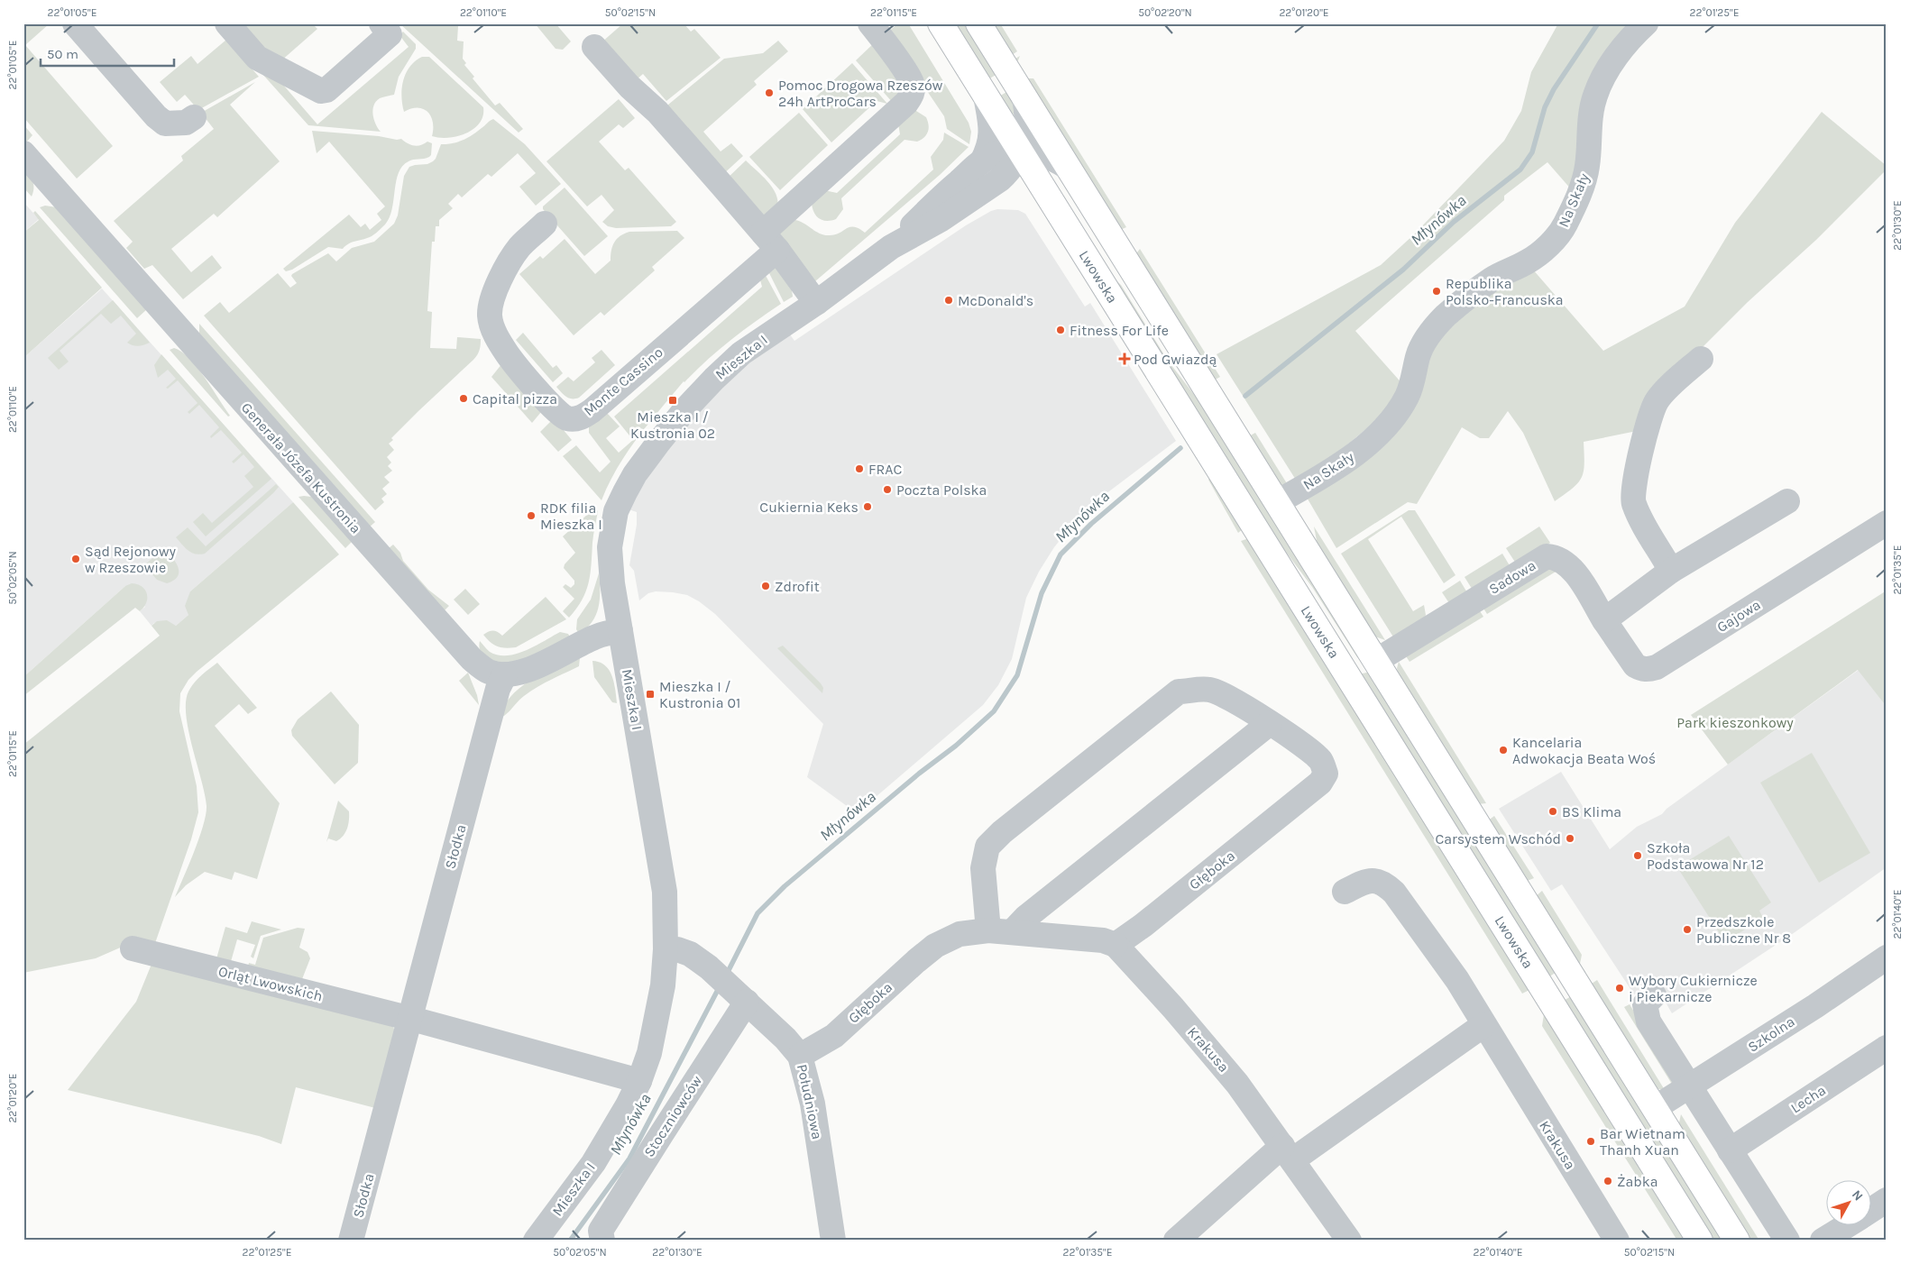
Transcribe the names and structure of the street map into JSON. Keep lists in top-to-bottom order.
{
  "streets": {
    "main road": ["Lwowska"],
    "street": [
      "Na Skały",
      "Mieszka I",
      "Monte Cassino",
      "Generała Józefa Kustronia",
      "Sadowa",
      "Gajowa",
      "Słodka",
      "Głęboka",
      "Orląt Lwowskich",
      "Szkolna",
      "Krakusa",
      "Lecha",
      "Południowa",
      "Stoczniowców"
    ]
  },
  "crossings": [
    ["Lwowska", "Mieszka I"],
    ["Mieszka I", "Generała Józefa Kustronia"],
    ["Mieszka I", "Południowa"],
    ["Generała Józefa Kustronia", "Słodka"],
    ["Sadowa", "Gajowa"],
    ["Słodka", "Orląt Lwowskich"],
    ["Głęboka", "Krakusa"],
    ["Głęboka", "Południowa"],
    ["Południowa", "Stoczniowców"]
  ],
  "water": ["Młynówka"],
  "parks": ["Park kieszonkowy"],
  "places": {
    "other": [
      "Pomoc Drogowa Rzeszów 24h ArtProCars",
      "Republika Polsko-Francuska",
      "McDonald's",
      "Fitness For Life",
      "Capital pizza",
      "FRAC",
      "Poczta Polska",
      "Cukiernia Keks",
      "RDK filia Mieszka I",
      "Sąd Rejonowy w Rzeszowie",
      "Zdrofit",
      "Kancelaria Adwokacja Beata Woś",
      "BS Klima",
      "Carsystem Wschód",
      "Szkoła Podstawowa Nr 12",
      "Przedszkole Publiczne Nr 8",
      "Wybory Cukiernicze i Piekarnicze",
      "Bar Wietnam Thanh Xuan",
      "Żabka"
    ],
    "health": ["Pod Gwiazdą"],
    "transit": ["Mieszka I / Kustronia 02", "Mieszka I / Kustronia 01"]
  },
  "scale_bar": "50 m",
  "north": "top right",
  "coordinates": [
    "22°01'05\"E",
    "22°01'10\"E",
    "50°02'15\"N",
    "22°01'15\"E",
    "50°02'20\"N",
    "22°01'20\"E",
    "22°01'25\"E",
    "22°01'30\"E",
    "22°01'35\"E",
    "50°02'05\"N",
    "22°01'40\"E"
  ]
}
